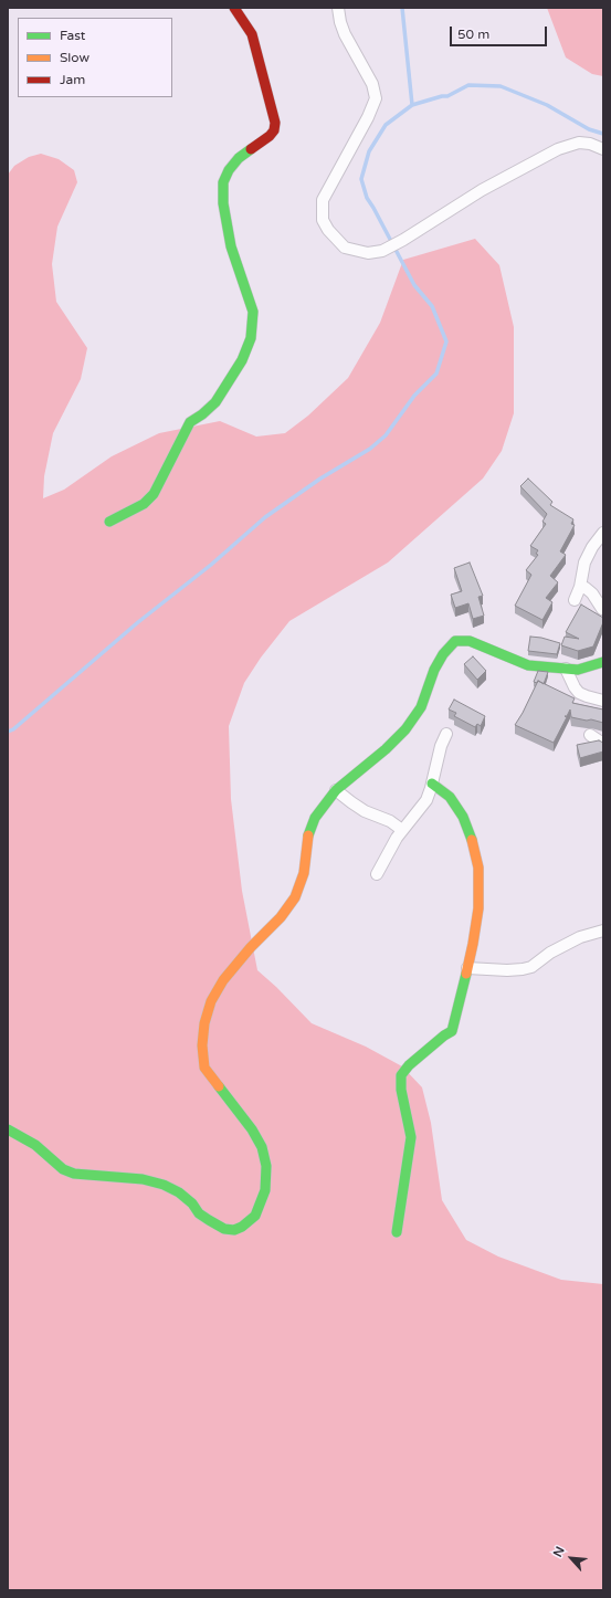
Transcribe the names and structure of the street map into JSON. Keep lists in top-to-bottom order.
{
  "legend": ["Fast", "Slow", "Jam"],
  "scale_bar": "50 m",
  "north": "top left"
}
